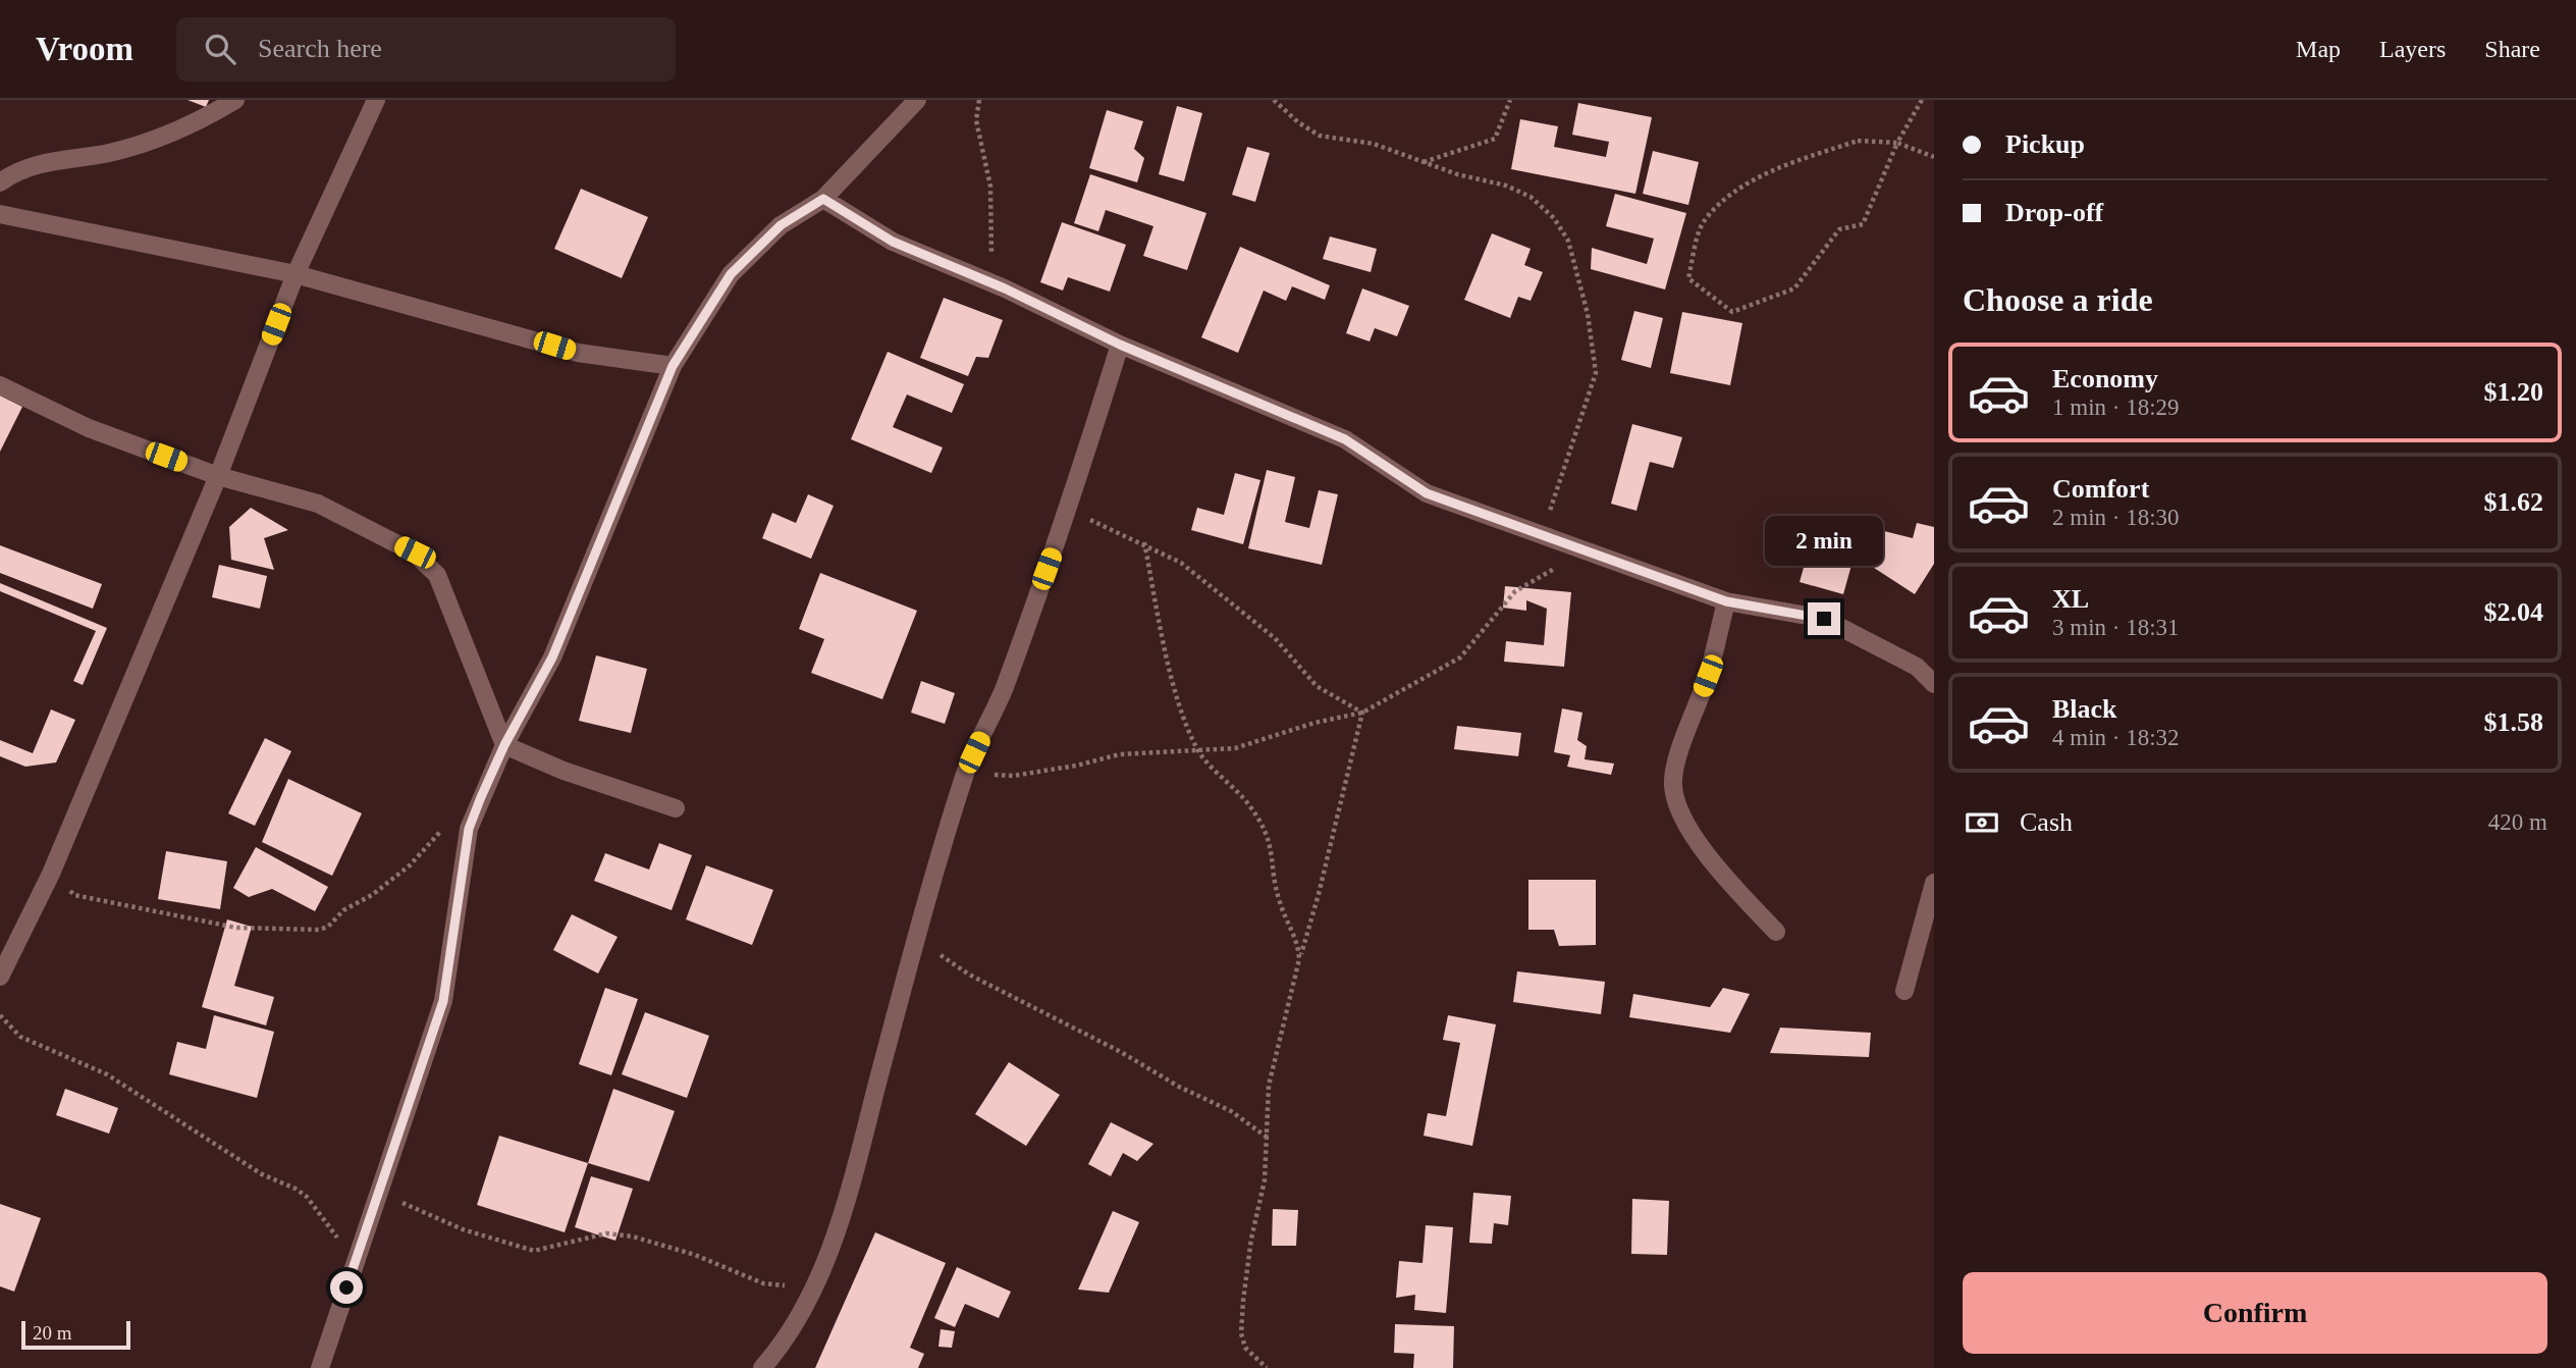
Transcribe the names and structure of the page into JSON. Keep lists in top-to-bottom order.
{
  "scale_bar": "20 m",
  "page": {
    "header": "Vroom",
    "search": "Search here",
    "nav": ["Map", "Layers", "Share"],
    "banner": ["Pickup", "Drop-off"],
    "heading": "Choose a ride",
    "list": [
      {
        "name": "Economy",
        "note": "1 min · 18:29",
        "value": "$1.20"
      },
      {
        "name": "Comfort",
        "note": "2 min · 18:30",
        "value": "$1.62"
      },
      {
        "name": "XL",
        "note": "3 min · 18:31",
        "value": "$2.04"
      },
      {
        "name": "Black",
        "note": "4 min · 18:32",
        "value": "$1.58"
      }
    ],
    "bubble": "2 min",
    "pay": ["Cash", "420 m"],
    "buttons": "Confirm",
    "scale": "20 m"
  }
}
